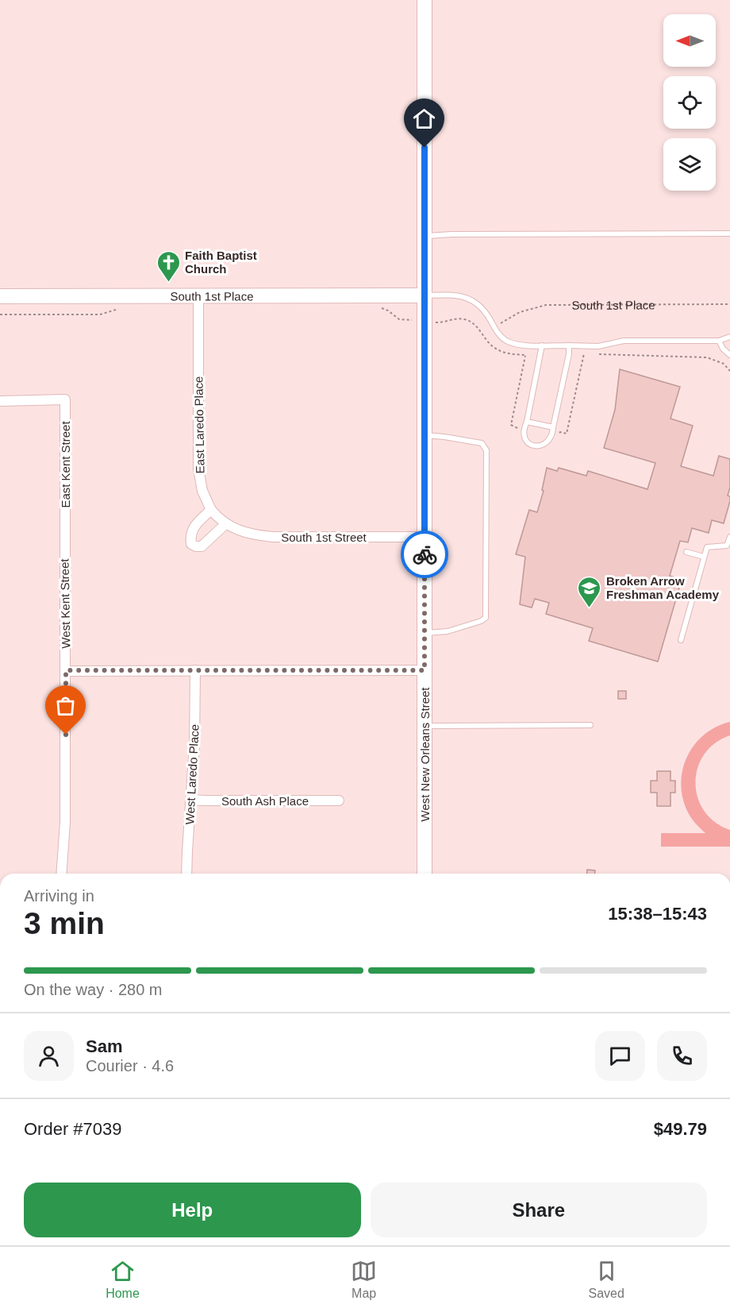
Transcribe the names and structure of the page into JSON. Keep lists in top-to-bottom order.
{
  "streets": {
    "main road": ["South 1st Place", "West New Orleans Street"],
    "street": [
      "East Laredo Place",
      "East Kent Street",
      "South 1st Street",
      "West Kent Street",
      "West Laredo Place",
      "South Ash Place"
    ]
  },
  "crossings": [
    ["South 1st Place", "East Laredo Place"],
    ["South 1st Place", "West New Orleans Street"],
    ["East Laredo Place", "South 1st Street"],
    ["East Kent Street", "West Kent Street"],
    ["South 1st Street", "West New Orleans Street"],
    ["West Laredo Place", "South Ash Place"]
  ],
  "places": {
    "church": ["Faith Baptist Church"],
    "school or university": ["Broken Arrow Freshman Academy"]
  },
  "north": "left",
  "page": {
    "heading": ["3 min", "Arriving in", "15:38–15:43"],
    "panel": [
      "Sam",
      "Courier · 4.6",
      "Order #7039",
      "$49.79"
    ],
    "bar": "On the way · 280 m",
    "buttons": ["Help", "Share"],
    "tabs": ["Home", "Map", "Saved"]
  }
}
